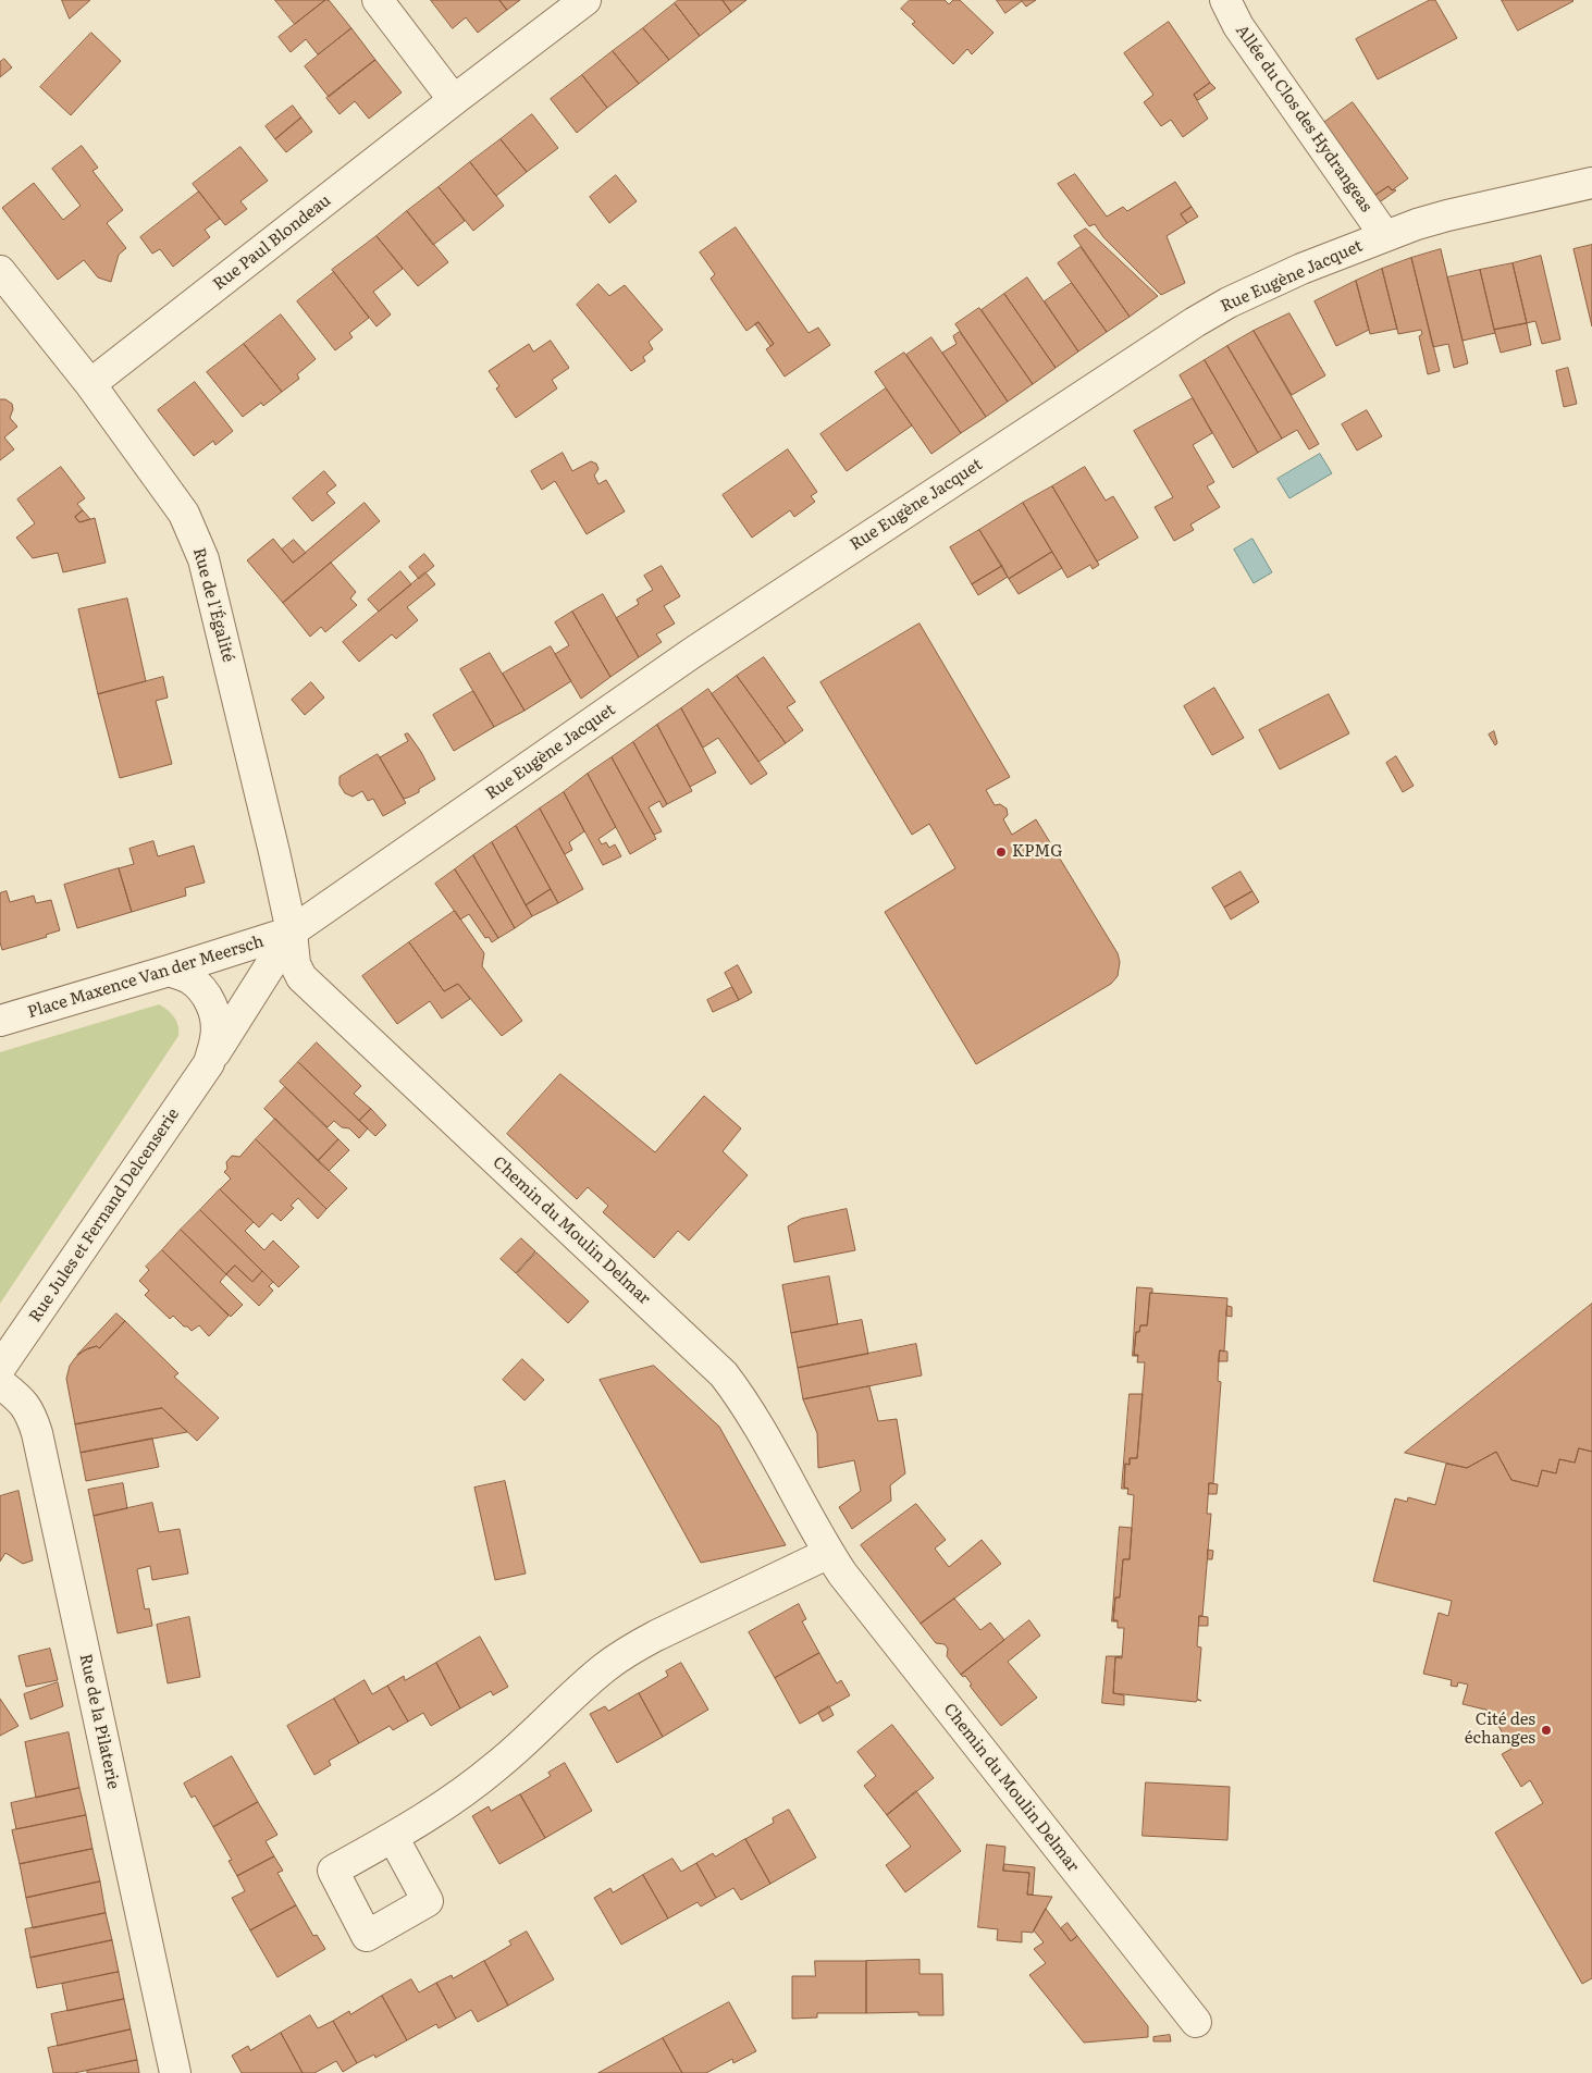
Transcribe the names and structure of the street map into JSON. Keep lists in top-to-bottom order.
{
  "streets": {
    "street": [
      "Allée du Clos des Hydrangeas",
      "Rue Paul Blondeau",
      "Rue Eugène Jacquet",
      "Rue de l'Égalité",
      "Place Maxence Van der Meersch",
      "Rue Jules et Fernand Delcenserie",
      "Chemin du Moulin Delmar",
      "Rue de la Pilaterie"
    ]
  },
  "crossings": [
    ["Allée du Clos des Hydrangeas", "Rue Eugène Jacquet"],
    ["Rue Paul Blondeau", "Rue de l'Égalité"],
    ["Rue Eugène Jacquet", "Rue de l'Égalité"],
    ["Rue Eugène Jacquet", "Place Maxence Van der Meersch"],
    ["Rue Eugène Jacquet", "Rue Jules et Fernand Delcenserie"],
    ["Rue Eugène Jacquet", "Chemin du Moulin Delmar"],
    ["Rue de l'Égalité", "Place Maxence Van der Meersch"],
    ["Rue de l'Égalité", "Rue Jules et Fernand Delcenserie"],
    ["Rue de l'Égalité", "Chemin du Moulin Delmar"],
    ["Place Maxence Van der Meersch", "Rue Jules et Fernand Delcenserie"],
    ["Place Maxence Van der Meersch", "Chemin du Moulin Delmar"],
    ["Rue Jules et Fernand Delcenserie", "Chemin du Moulin Delmar"]
  ],
  "places": ["KPMG", "Cité des échanges"]
}
